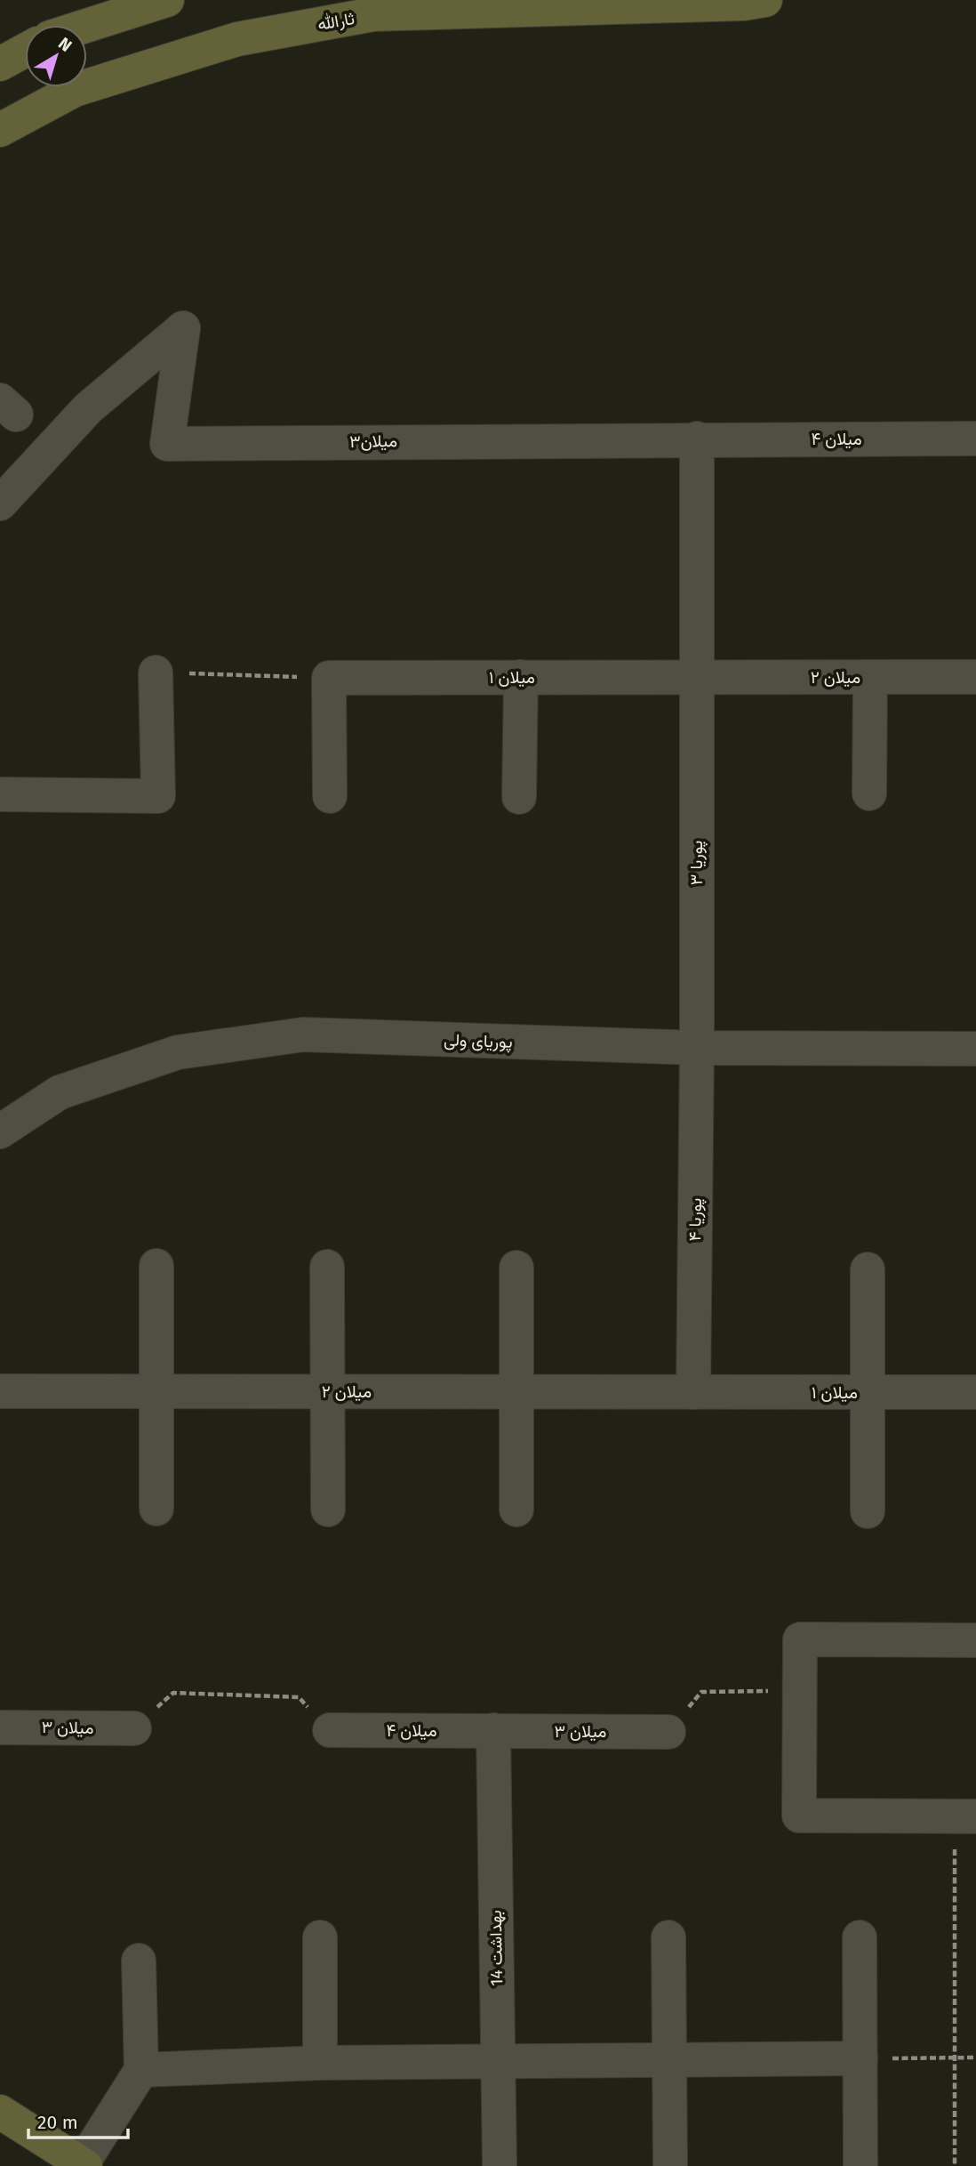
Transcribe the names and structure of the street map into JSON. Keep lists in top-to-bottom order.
{
  "streets": {
    "main road": ["ثارالله"],
    "street": [
      "میلان ۴",
      "میلان۳",
      "میلان ۱",
      "میلان ۲",
      "پوریا ۳",
      "پوریای ولی",
      "پوریا ۴",
      "میلان ۳",
      "بهداشت 14"
    ]
  },
  "crossings": [
    ["میلان ۴", "میلان۳"],
    ["میلان ۴", "پوریا ۳"],
    ["میلان ۴", "میلان ۳"],
    ["میلان ۴", "بهداشت 14"],
    ["میلان۳", "پوریا ۳"],
    ["میلان ۱", "میلان ۲"],
    ["میلان ۱", "پوریا ۳"],
    ["میلان ۱", "پوریا ۴"],
    ["میلان ۲", "پوریا ۳"],
    ["میلان ۲", "پوریا ۴"],
    ["پوریا ۳", "پوریای ولی"],
    ["پوریا ۳", "پوریا ۴"],
    ["پوریای ولی", "پوریا ۴"],
    ["میلان ۳", "بهداشت 14"]
  ],
  "scale_bar": "20 m",
  "north": "top right"
}
